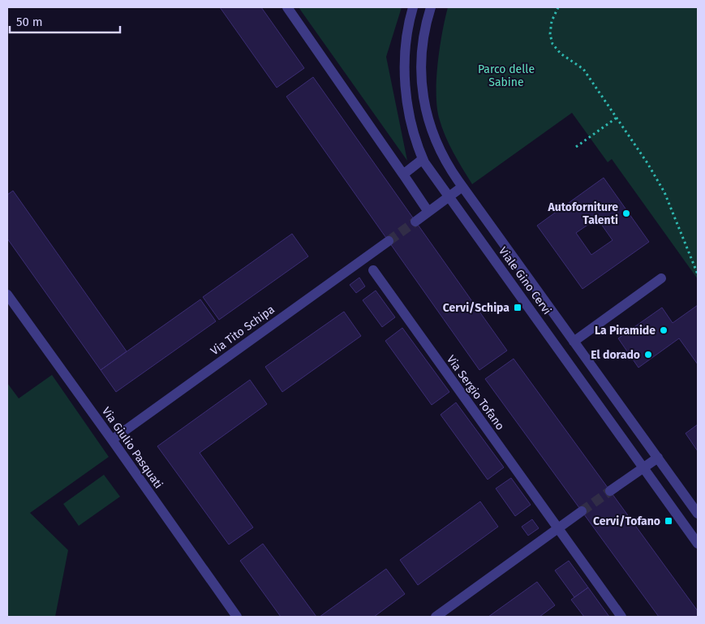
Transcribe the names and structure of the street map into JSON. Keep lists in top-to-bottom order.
{
  "streets": {
    "street": [
      "Viale Gino Cervi",
      "Via Tito Schipa",
      "Via Sergio Tofano",
      "Via Giulio Pasquati"
    ]
  },
  "crossings": [
    ["Via Tito Schipa", "Via Giulio Pasquati"]
  ],
  "parks": ["Parco delle Sabine"],
  "places": {
    "other": ["Autoforniture Talenti", "La Piramide", "El dorado"],
    "transit": ["Cervi/Schipa", "Cervi/Tofano"]
  },
  "scale_bar": "50 m"
}
